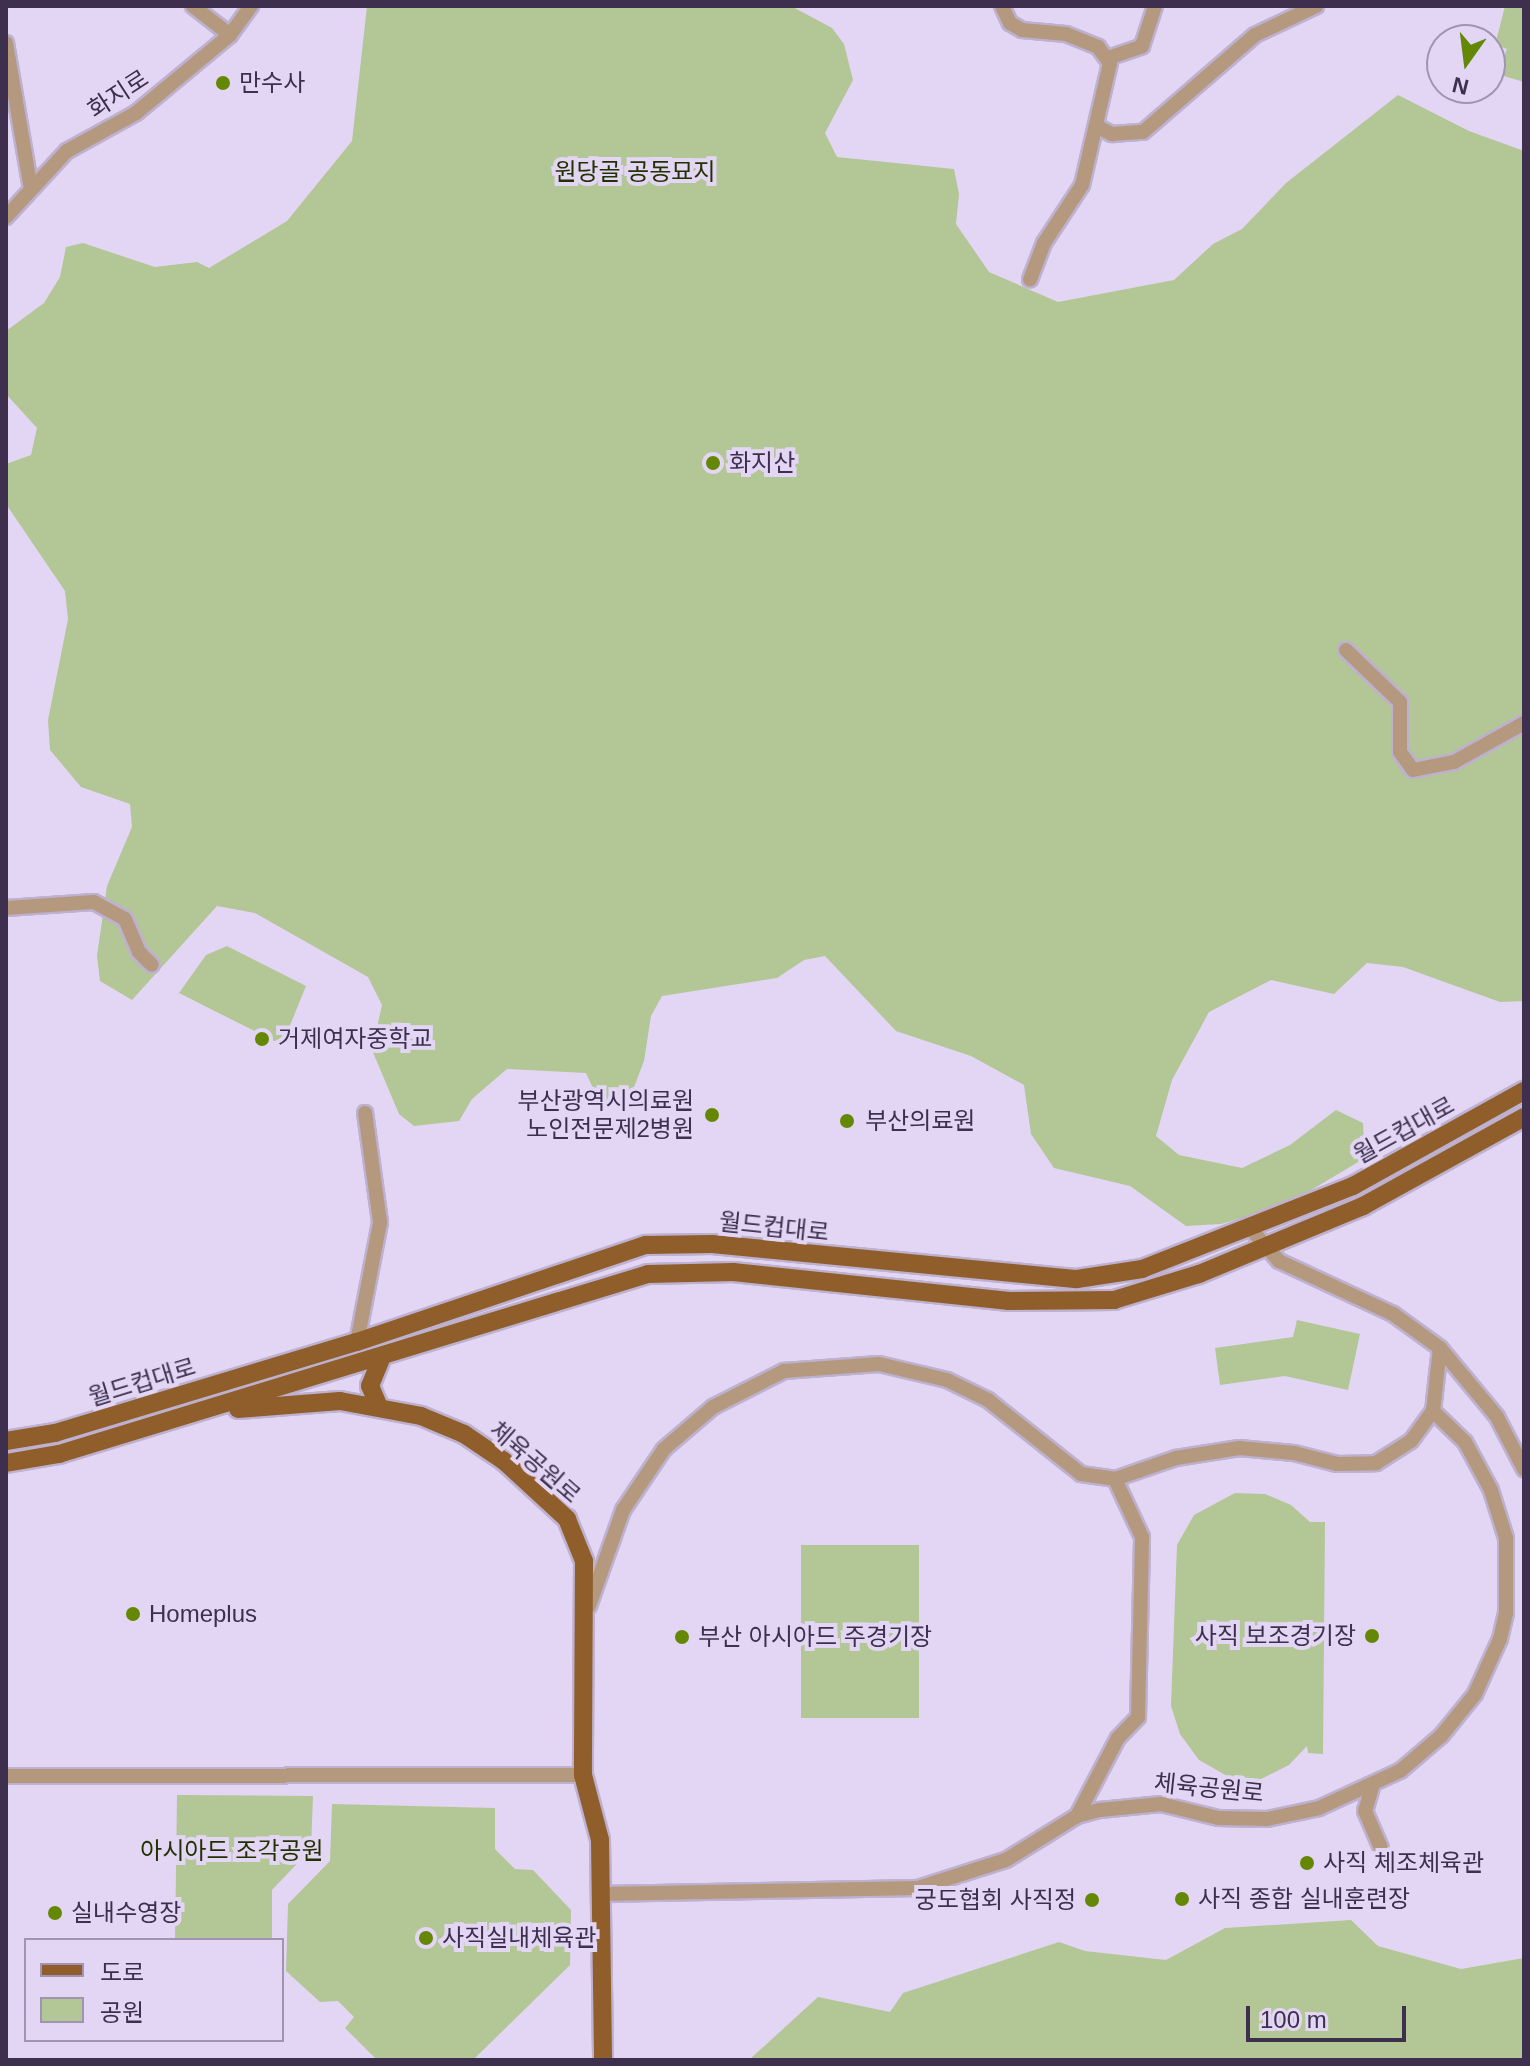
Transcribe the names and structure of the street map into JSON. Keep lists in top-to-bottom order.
{
  "streets": {
    "main road": ["월드컵대로", "체육공원로"],
    "street": ["화지로"]
  },
  "crossings": [
    ["월드컵대로", "체육공원로"]
  ],
  "parks": ["원당골 공동묘지", "아시아드 조각공원"],
  "places": [
    "만수사",
    "화지산",
    "거제여자중학교",
    "부산광역시의료원 노인전문제2병원",
    "부산의료원",
    "Homeplus",
    "사직 보조경기장",
    "부산 아시아드 주경기장",
    "사직 체조체육관",
    "사직 종합 실내훈련장",
    "궁도협회 사직정",
    "실내수영장",
    "사직실내체육관"
  ],
  "legend": ["도로", "공원"],
  "scale_bar": "100 m",
  "north": "bottom"
}
